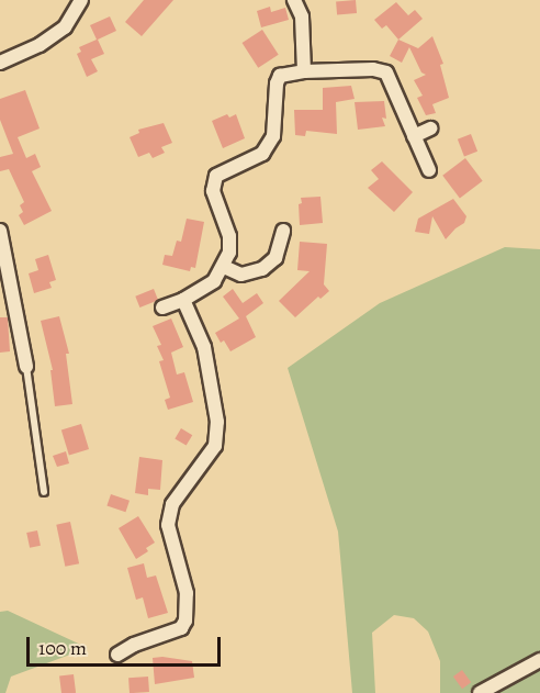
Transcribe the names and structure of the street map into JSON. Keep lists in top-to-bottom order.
{
  "scale_bar": "100 m"
}
